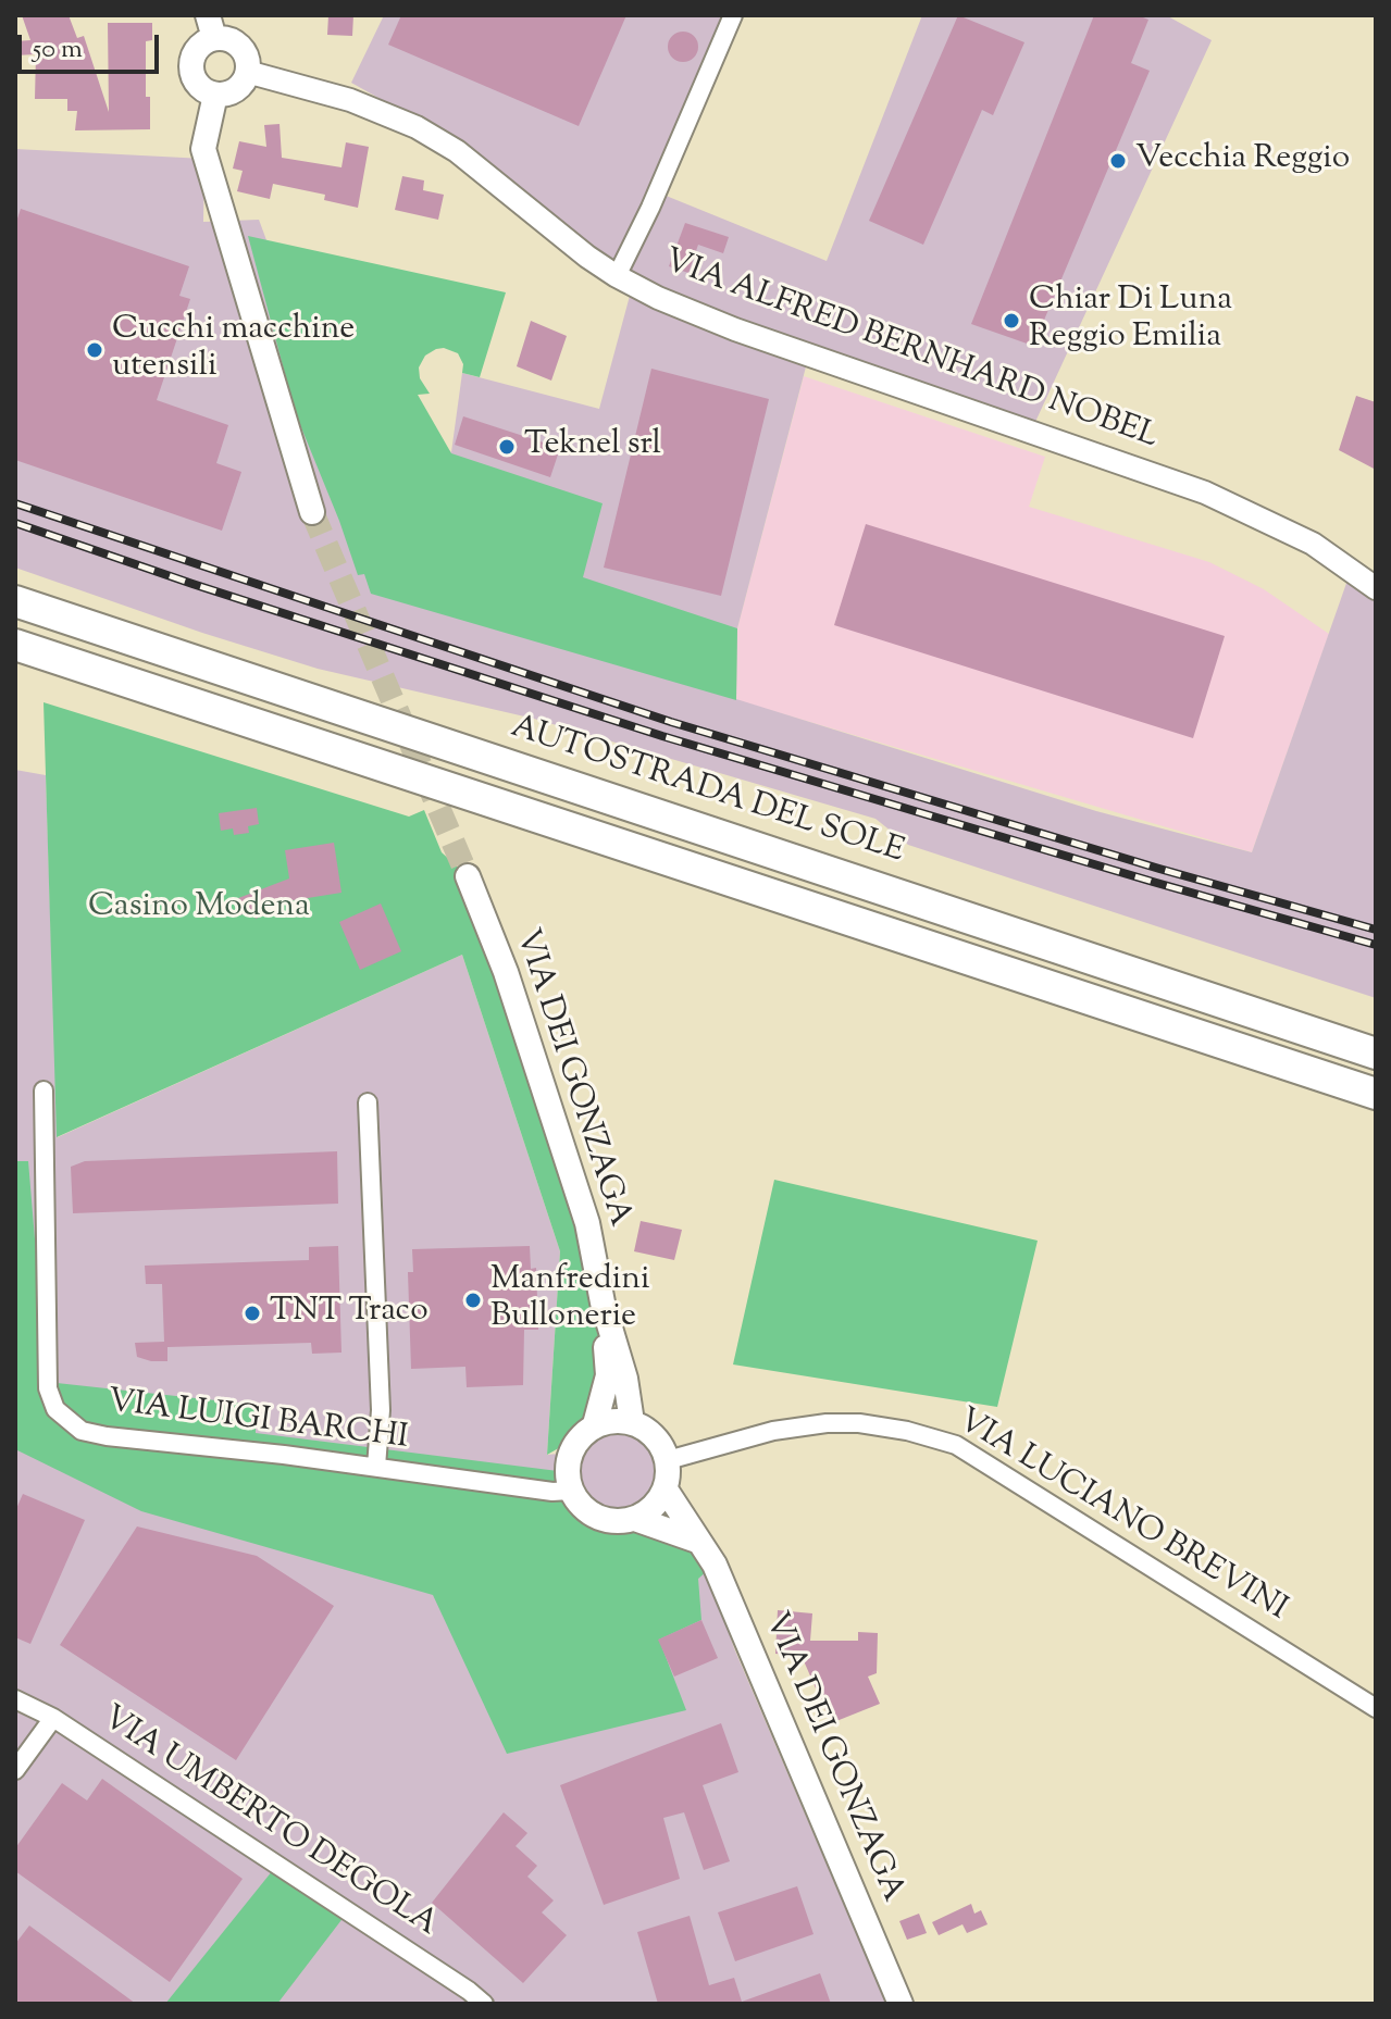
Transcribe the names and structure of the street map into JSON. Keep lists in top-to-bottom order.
{
  "streets": {
    "highway": ["AUTOSTRADA DEL SOLE"],
    "main road": ["VIA DEI GONZAGA"],
    "street": [
      "VIA ALFRED BERNHARD NOBEL",
      "VIA LUIGI BARCHI",
      "VIA LUCIANO BREVINI",
      "VIA UMBERTO DEGOLA"
    ]
  },
  "crossings": [
    ["VIA DEI GONZAGA", "VIA LUIGI BARCHI"],
    ["VIA DEI GONZAGA", "VIA LUCIANO BREVINI"],
    ["VIA LUIGI BARCHI", "VIA LUCIANO BREVINI"]
  ],
  "parks": ["Casino Modena"],
  "places": [
    "Vecchia Reggio",
    "Chiar Di Luna Reggio Emilia",
    "Cucchi macchine utensili",
    "Teknel srl",
    "Manfredini Bullonerie",
    "TNT Traco"
  ],
  "scale_bar": "50 m"
}
